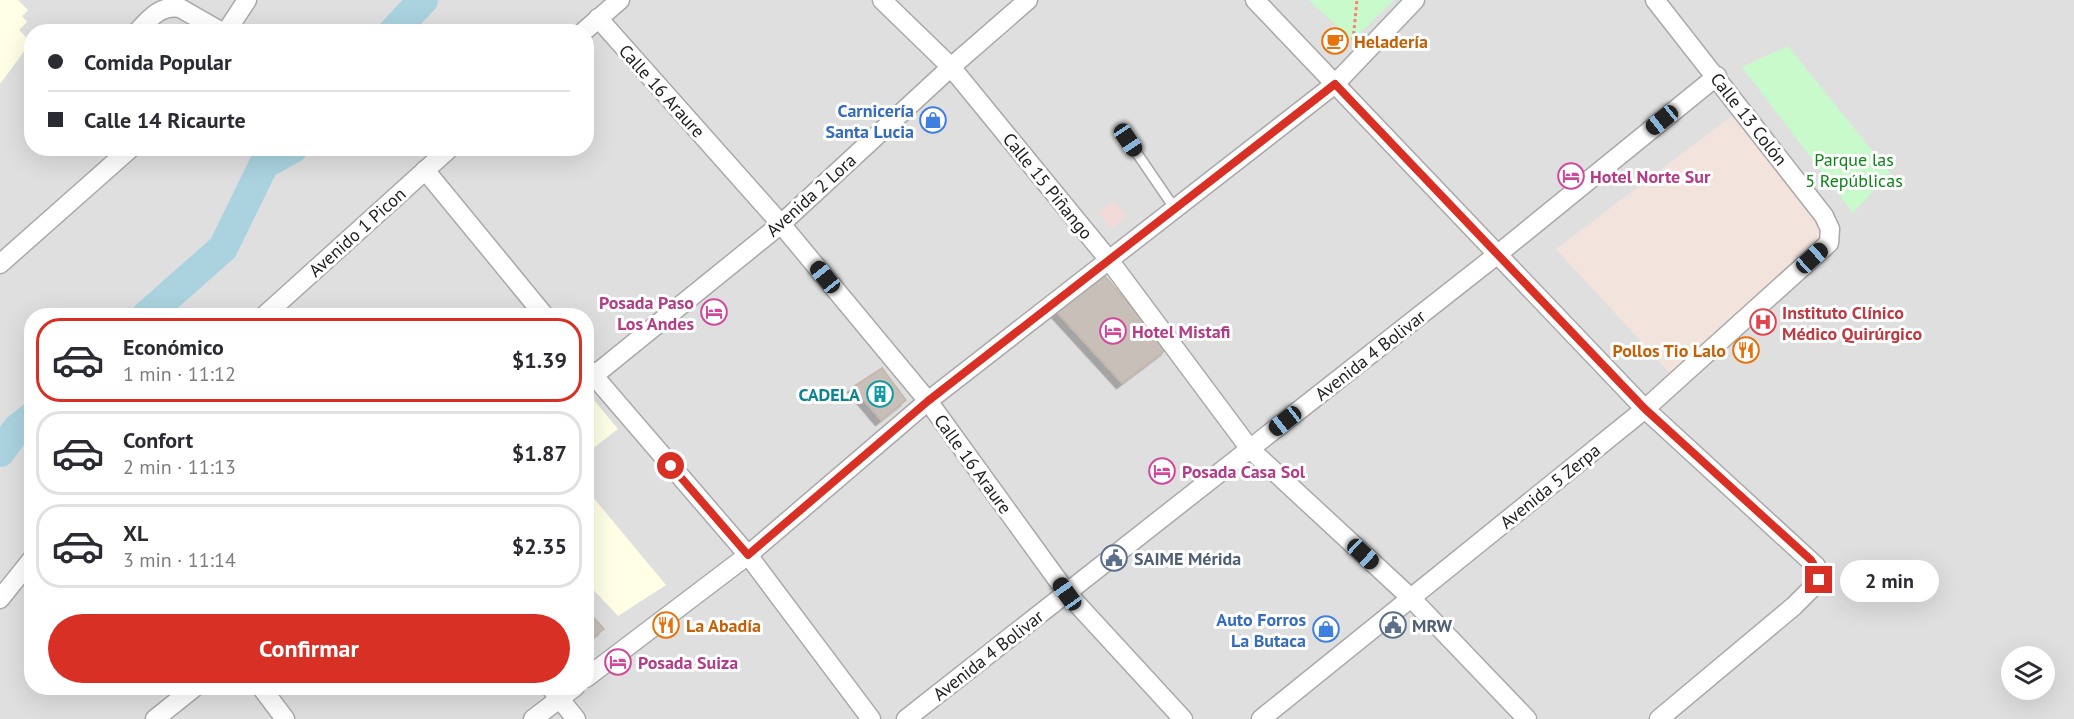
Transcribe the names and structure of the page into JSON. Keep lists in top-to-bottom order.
{
  "streets": {
    "street": [
      "Calle 16 Araure",
      "Calle 13 Colón",
      "Calle 15 Piñango",
      "Avenida 2 Lora",
      "Avenido 1 Picon",
      "Avenida 4 Bolivar",
      "Avenida 5 Zerpa"
    ]
  },
  "crossings": [
    ["Calle 16 Araure", "Avenida 2 Lora"],
    ["Calle 16 Araure", "Avenida 4 Bolivar"],
    ["Calle 13 Colón", "Avenida 4 Bolivar"],
    ["Calle 13 Colón", "Avenida 5 Zerpa"],
    ["Calle 15 Piñango", "Avenida 2 Lora"],
    ["Calle 15 Piñango", "Avenida 4 Bolivar"],
    ["Calle 15 Piñango", "Avenida 5 Zerpa"]
  ],
  "parks": ["Parque las 5 Repúblicas"],
  "places": {
    "cafe": ["Heladería"],
    "shop": ["Carnicería Santa Lucia", "Auto Forros La Butaca"],
    "hotel": [
      "Hotel Norte Sur",
      "Posada Paso Los Andes",
      "Hotel Mistafi",
      "Posada Casa Sol",
      "Posada Suiza"
    ],
    "hospital": ["Instituto Clínico Médico Quirúrgico"],
    "restaurant": ["Pollos Tio Lalo", "La Abadía"],
    "building": ["CADELA"],
    "public building": ["SAIME Mérida", "MRW"]
  },
  "page": {
    "banner": ["Comida Popular", "Calle 14 Ricaurte"],
    "list": [
      {
        "name": "Económico",
        "note": "1 min · 11:12",
        "value": "$1.39"
      },
      {
        "name": "Confort",
        "note": "2 min · 11:13",
        "value": "$1.87"
      },
      {
        "name": "XL",
        "note": "3 min · 11:14",
        "value": "$2.35"
      }
    ],
    "bubble": "2 min",
    "buttons": "Confirmar"
  }
}
